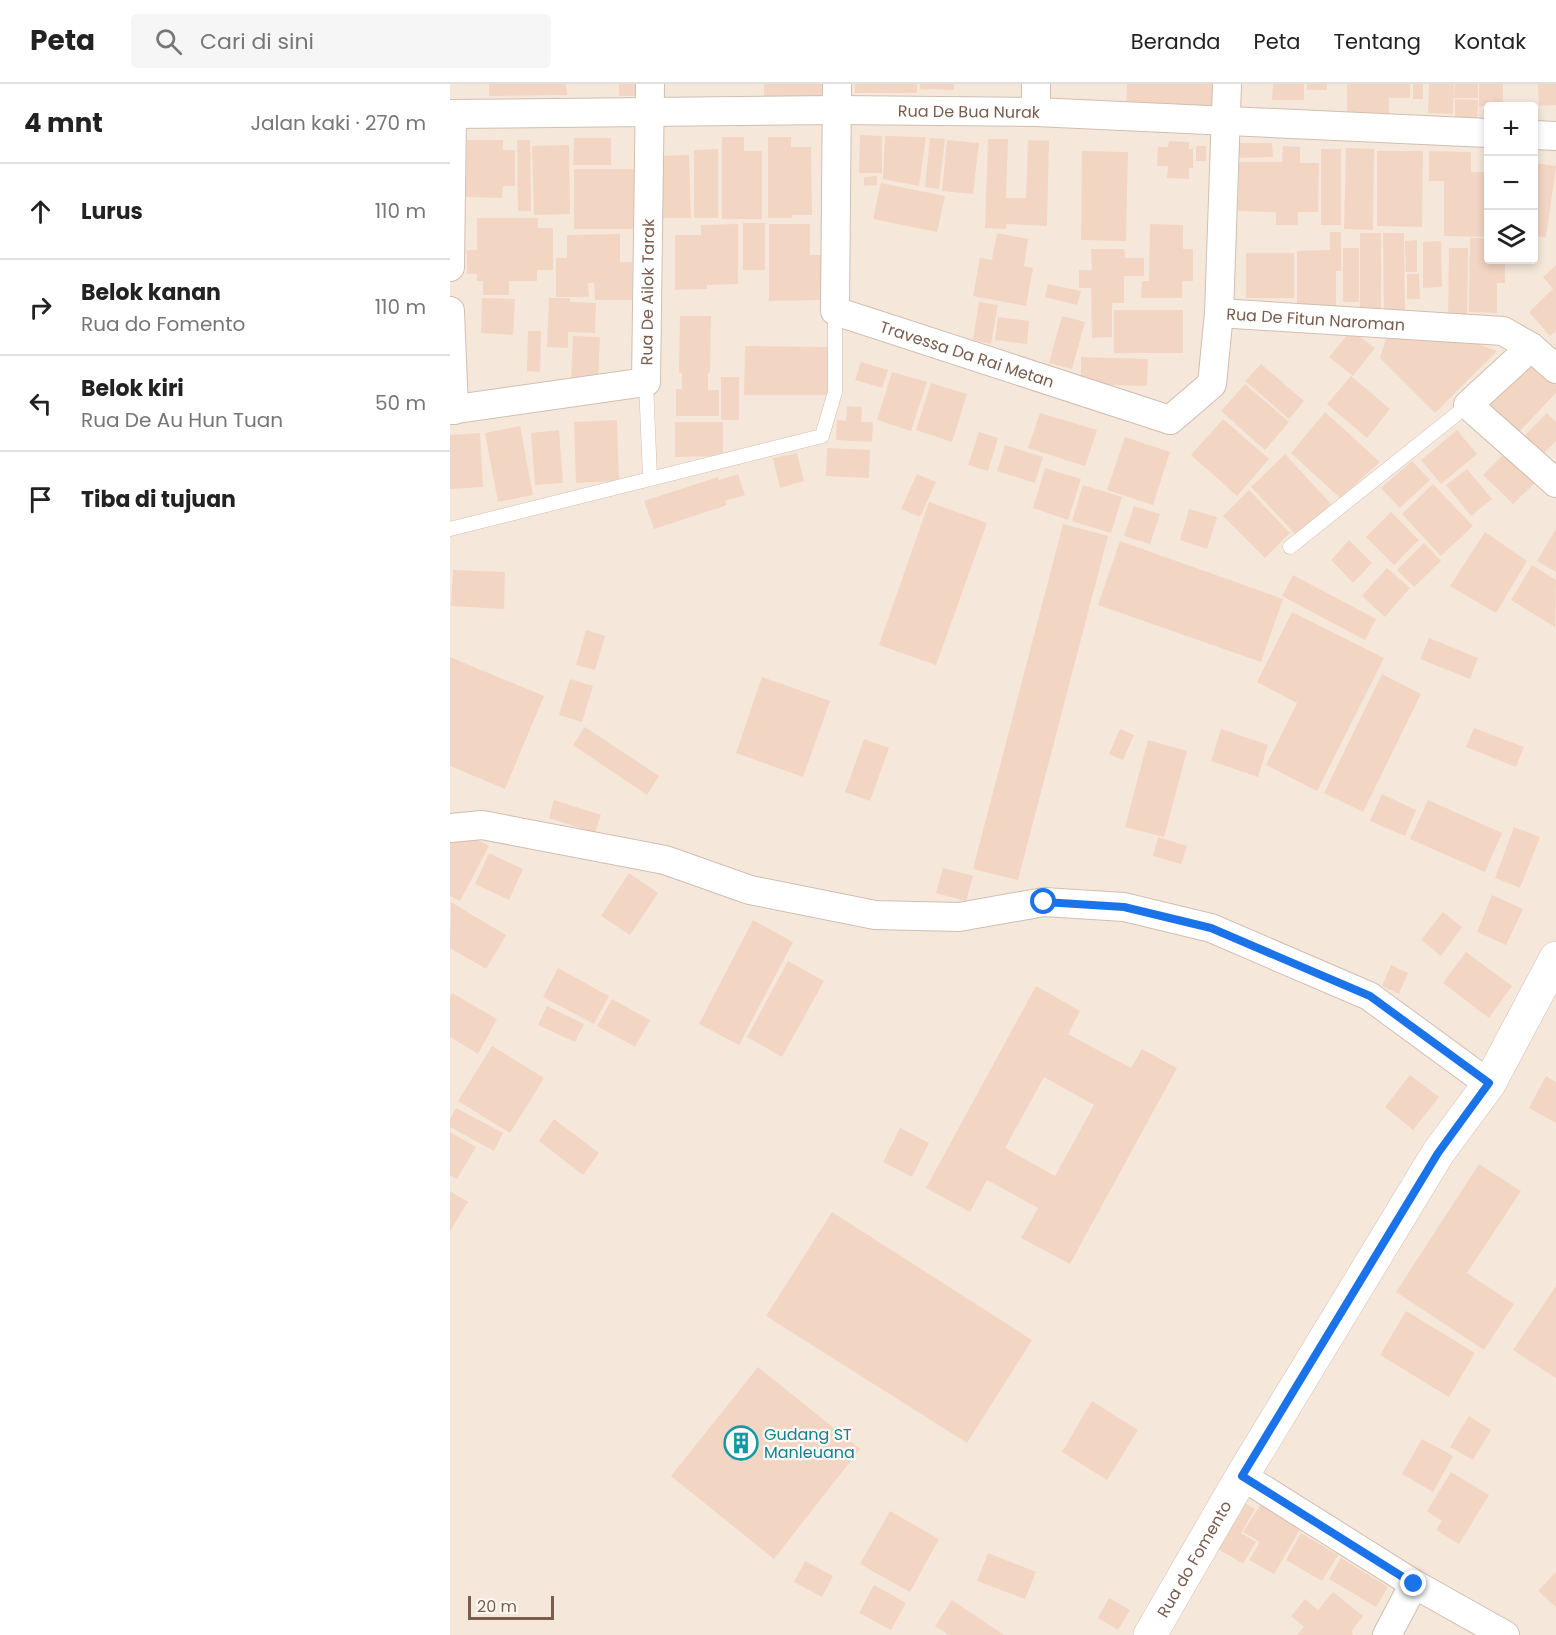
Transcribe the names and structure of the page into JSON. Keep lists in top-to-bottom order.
{
  "streets": {
    "street": [
      "Rua De Bua Nurak",
      "Rua De Ailok Tarak",
      "Rua De Fitun Naroman",
      "Travessa Da Rai Metan",
      "Rua do Fomento"
    ]
  },
  "crossings": [
    ["Rua De Bua Nurak", "Rua De Ailok Tarak"],
    ["Rua De Bua Nurak", "Rua De Fitun Naroman"],
    ["Rua De Fitun Naroman", "Travessa Da Rai Metan"]
  ],
  "places": {
    "building": ["Gudang ST Manleuana"]
  },
  "scale_bar": "20 m",
  "page": {
    "header": "Peta",
    "search": "Cari di sini",
    "nav": [
      "Beranda",
      "Peta",
      "Tentang",
      "Kontak"
    ],
    "heading": ["4 mnt", "Jalan kaki · 270 m"],
    "map_buttons": ["+", "−"],
    "list": [
      ["Lurus", "110 m"],
      ["Belok kanan", "Rua do Fomento", "110 m"],
      ["Belok kiri", "Rua De Au Hun Tuan", "50 m"],
      "Tiba di tujuan"
    ],
    "scale": "20 m"
  }
}
